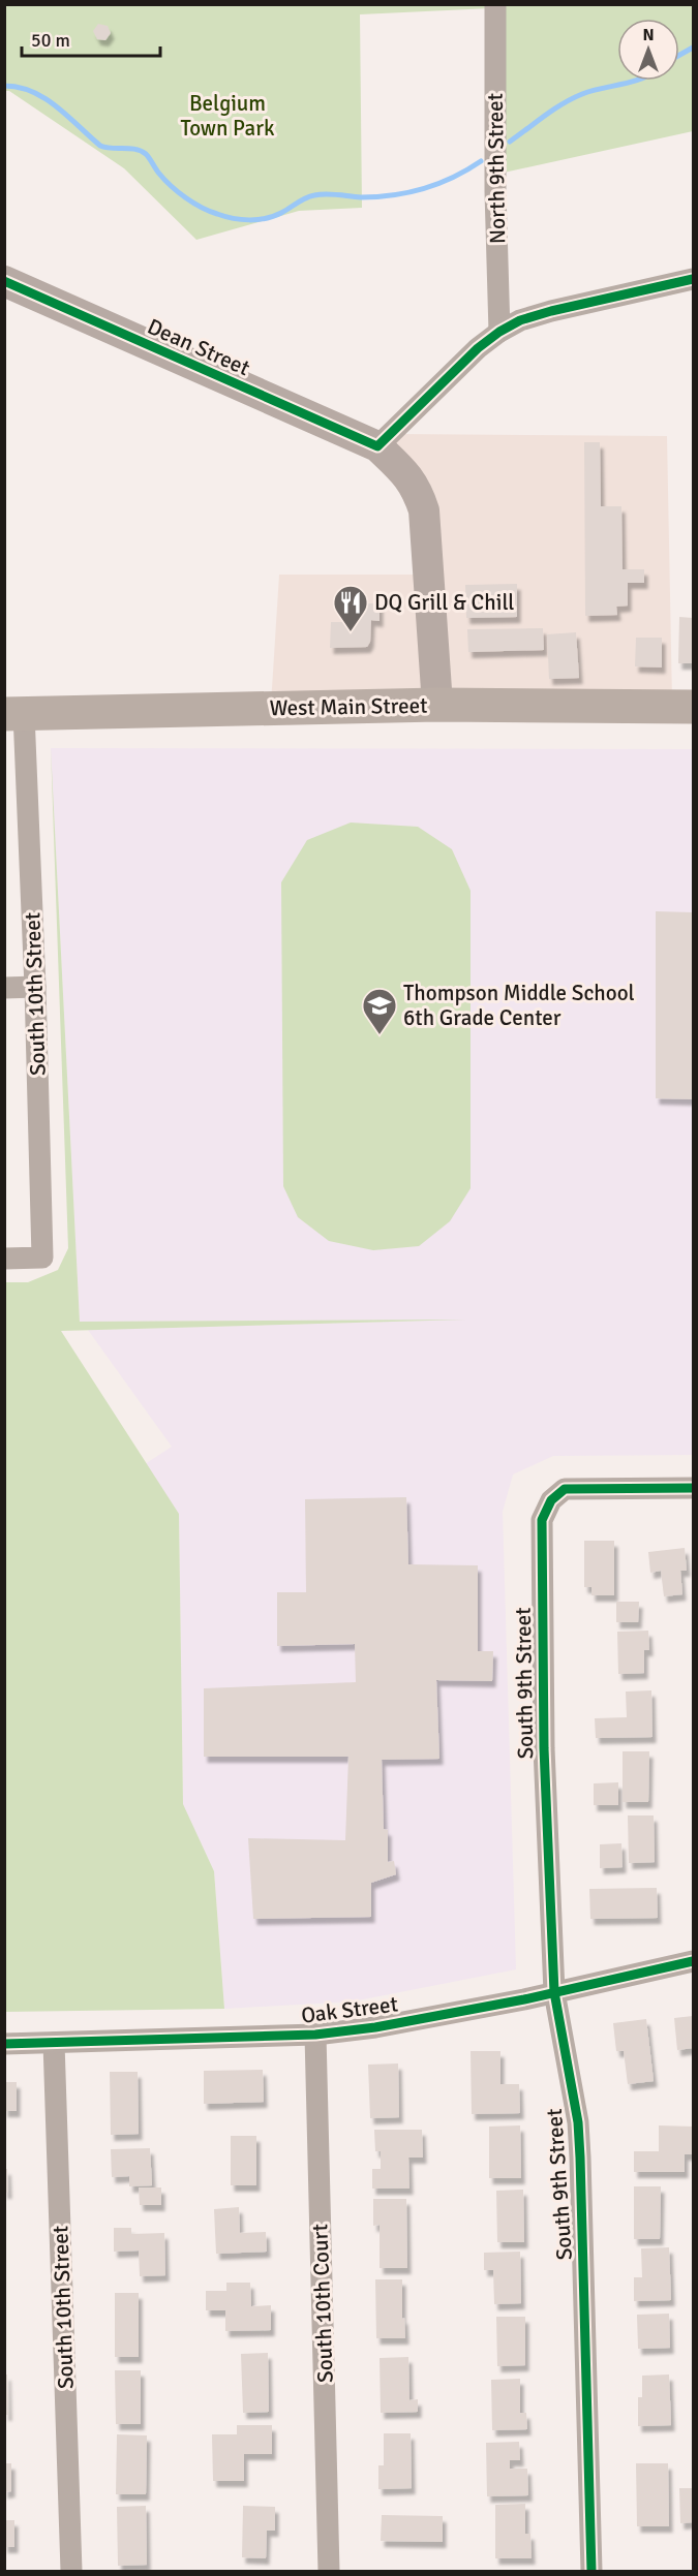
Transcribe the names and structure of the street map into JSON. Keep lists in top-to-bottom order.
{
  "streets": {
    "main road": ["West Main Street"],
    "street": [
      "North 9th Street",
      "Dean Street",
      "South 10th Street",
      "South 9th Street",
      "Oak Street",
      "South 10th Court"
    ]
  },
  "crossings": [
    ["West Main Street", "South 10th Street"],
    ["South 10th Street", "Oak Street"],
    ["South 9th Street", "Oak Street"],
    ["Oak Street", "South 10th Court"]
  ],
  "parks": ["Belgium Town Park"],
  "places": {
    "restaurant": ["DQ Grill & Chill"],
    "school or university": ["Thompson Middle School 6th Grade Center"]
  },
  "scale_bar": "50 m",
  "north": "top"
}
